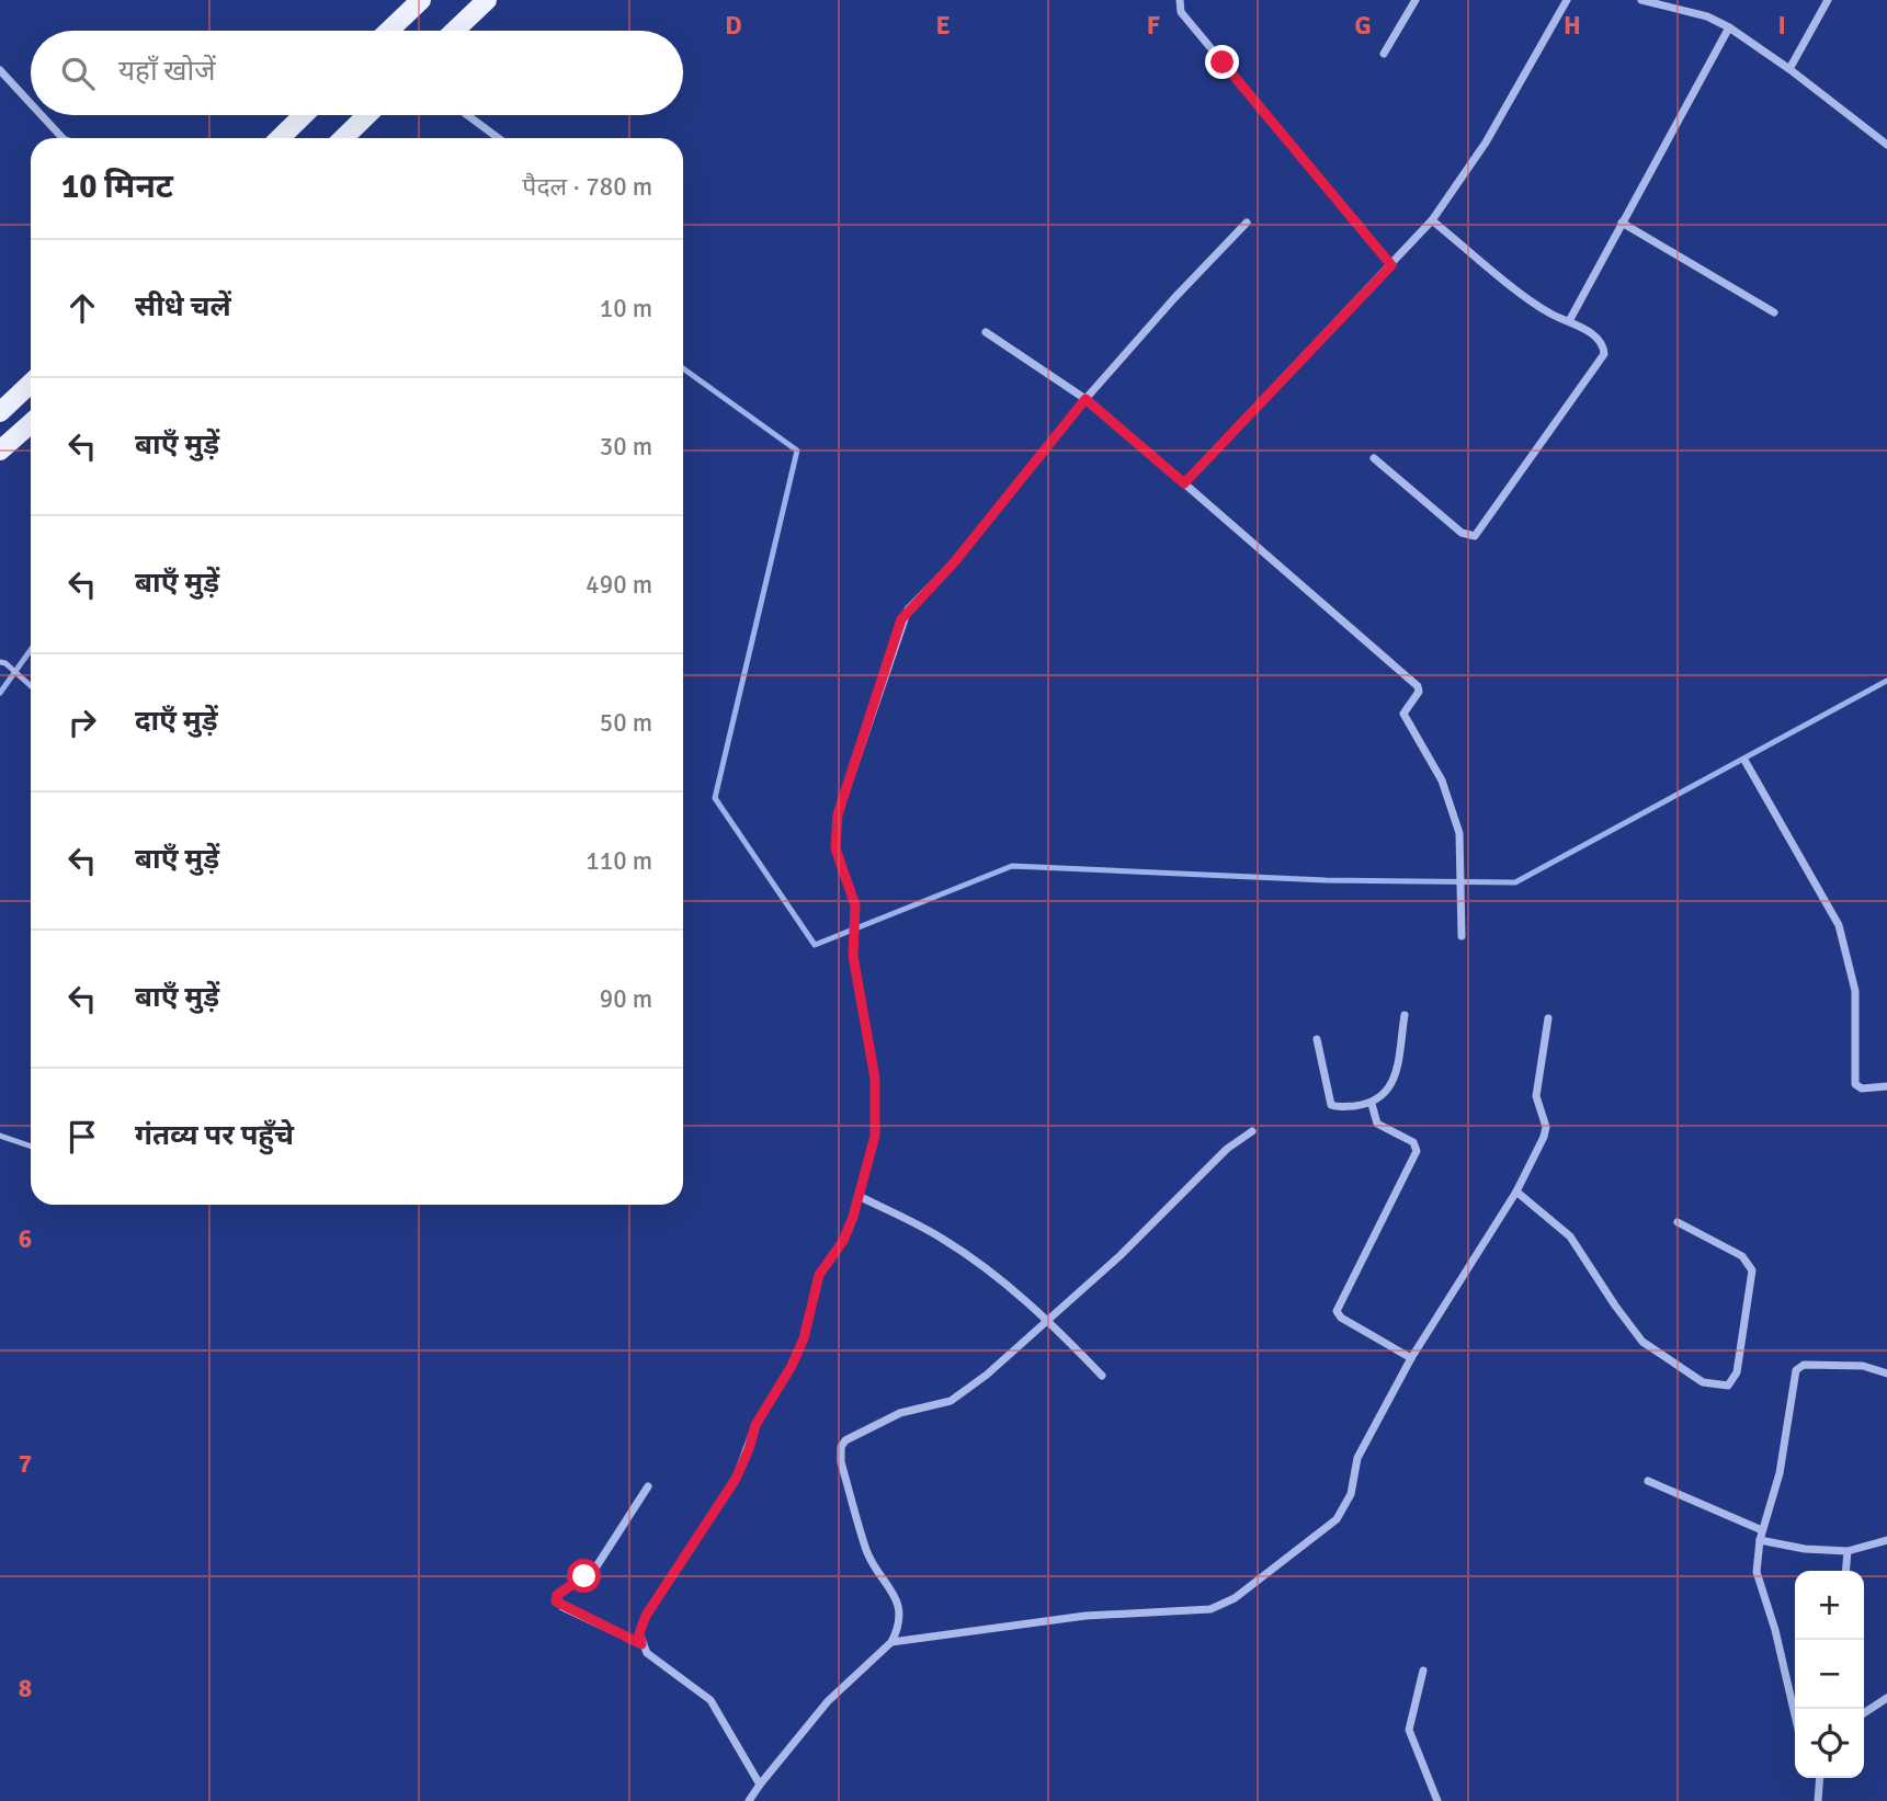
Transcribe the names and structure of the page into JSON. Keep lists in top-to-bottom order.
{
  "page": {
    "search": "यहाँ खोजें",
    "heading": ["10 मिनट", "पैदल · 780 m"],
    "list": [
      ["सीधे चलें", "10 m"],
      ["बाएँ मुड़ें", "30 m"],
      ["बाएँ मुड़ें", "490 m"],
      ["दाएँ मुड़ें", "50 m"],
      ["बाएँ मुड़ें", "110 m"],
      ["बाएँ मुड़ें", "90 m"],
      "गंतव्य पर पहुँचे"
    ],
    "map_buttons": ["+", "−"]
  },
  "grid": {
    "columns": [
      "D",
      "E",
      "F",
      "G",
      "H",
      "I"
    ],
    "rows": ["6", "7", "8"]
  }
}
